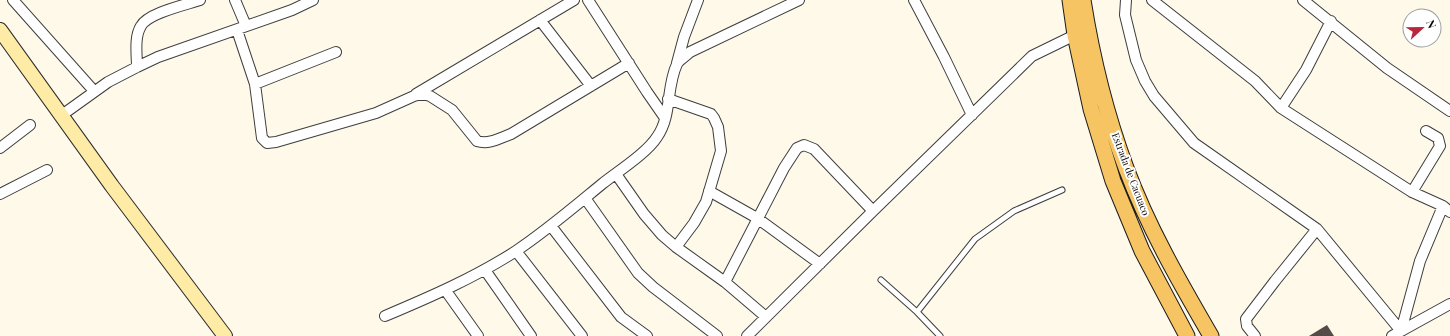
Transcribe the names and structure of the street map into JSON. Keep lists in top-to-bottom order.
{
  "streets": {
    "main road": ["Estrada de Cacuaco"]
  },
  "north": "right"
}
